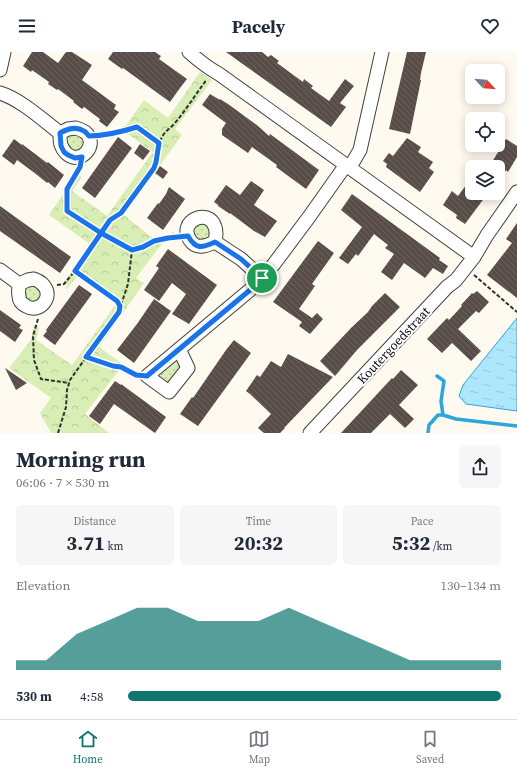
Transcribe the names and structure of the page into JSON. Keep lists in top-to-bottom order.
{
  "streets": {
    "street": ["Koutergoedstraat"]
  },
  "north": "bottom right",
  "page": {
    "header": "Pacely",
    "heading": ["Morning run", "06:06 · 7 × 530 m"],
    "stats": [
      ["Distance", "3.71 km"],
      ["Time", "20:32"],
      ["Pace", "5:32 /km"]
    ],
    "chart": ["Elevation", "130–134 m"],
    "list": [
      {
        "name": "530 m",
        "note": "4:58"
      }
    ],
    "tabs": ["Home", "Map", "Saved"]
  }
}
